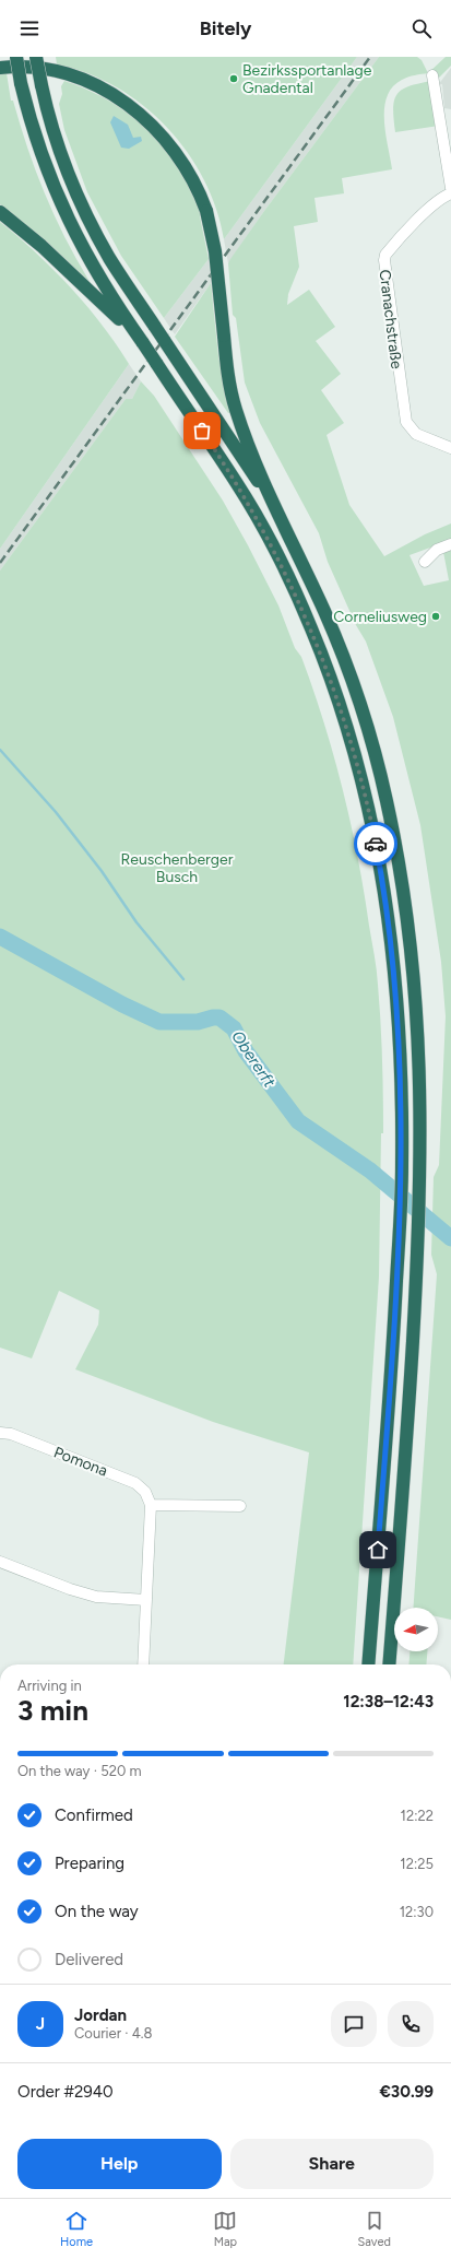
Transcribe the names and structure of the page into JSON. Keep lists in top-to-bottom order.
{
  "streets": {
    "street": ["Cranachstraße", "Pomona"]
  },
  "water": ["Obererft"],
  "parks": ["Reuschenberger Busch"],
  "places": ["Bezirkssportanlage Gnadental", "Corneliusweg"],
  "north": "left",
  "page": {
    "header": "Bitely",
    "heading": ["3 min", "Arriving in", "12:38–12:43"],
    "panel": [
      "Jordan",
      "Courier · 4.8",
      "Order #2940",
      "€30.99"
    ],
    "bar": "On the way · 520 m",
    "list": [
      ["Confirmed", "12:22"],
      ["Preparing", "12:25"],
      ["On the way", "12:30"],
      "Delivered"
    ],
    "round": "J",
    "buttons": ["Help", "Share"],
    "tabs": ["Home", "Map", "Saved"]
  }
}
